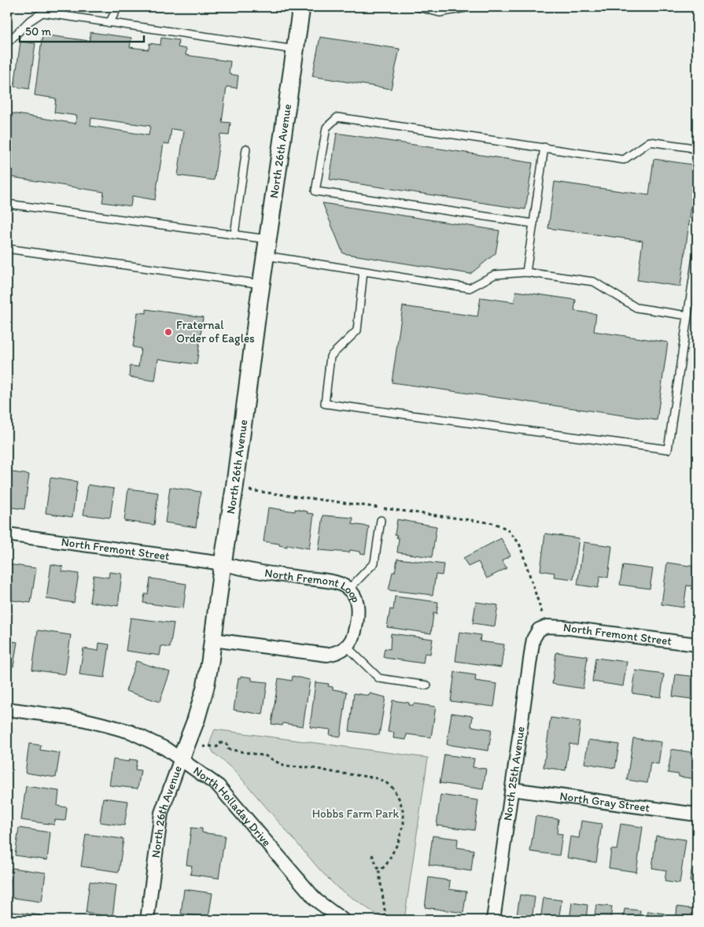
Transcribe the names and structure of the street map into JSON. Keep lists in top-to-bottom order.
{
  "streets": {
    "street": [
      "North 26th Avenue",
      "North Fremont Street",
      "North Fremont Loop",
      "North 25th Avenue",
      "North Gray Street",
      "North Holladay Drive"
    ]
  },
  "crossings": [
    ["North 26th Avenue", "North Fremont Street"],
    ["North 26th Avenue", "North Fremont Loop"],
    ["North 26th Avenue", "North Holladay Drive"],
    ["North Fremont Street", "North Fremont Loop"],
    ["North Fremont Street", "North 25th Avenue"],
    ["North 25th Avenue", "North Gray Street"]
  ],
  "parks": ["Hobbs Farm Park"],
  "places": ["Fraternal Order of Eagles"],
  "scale_bar": "50 m"
}
